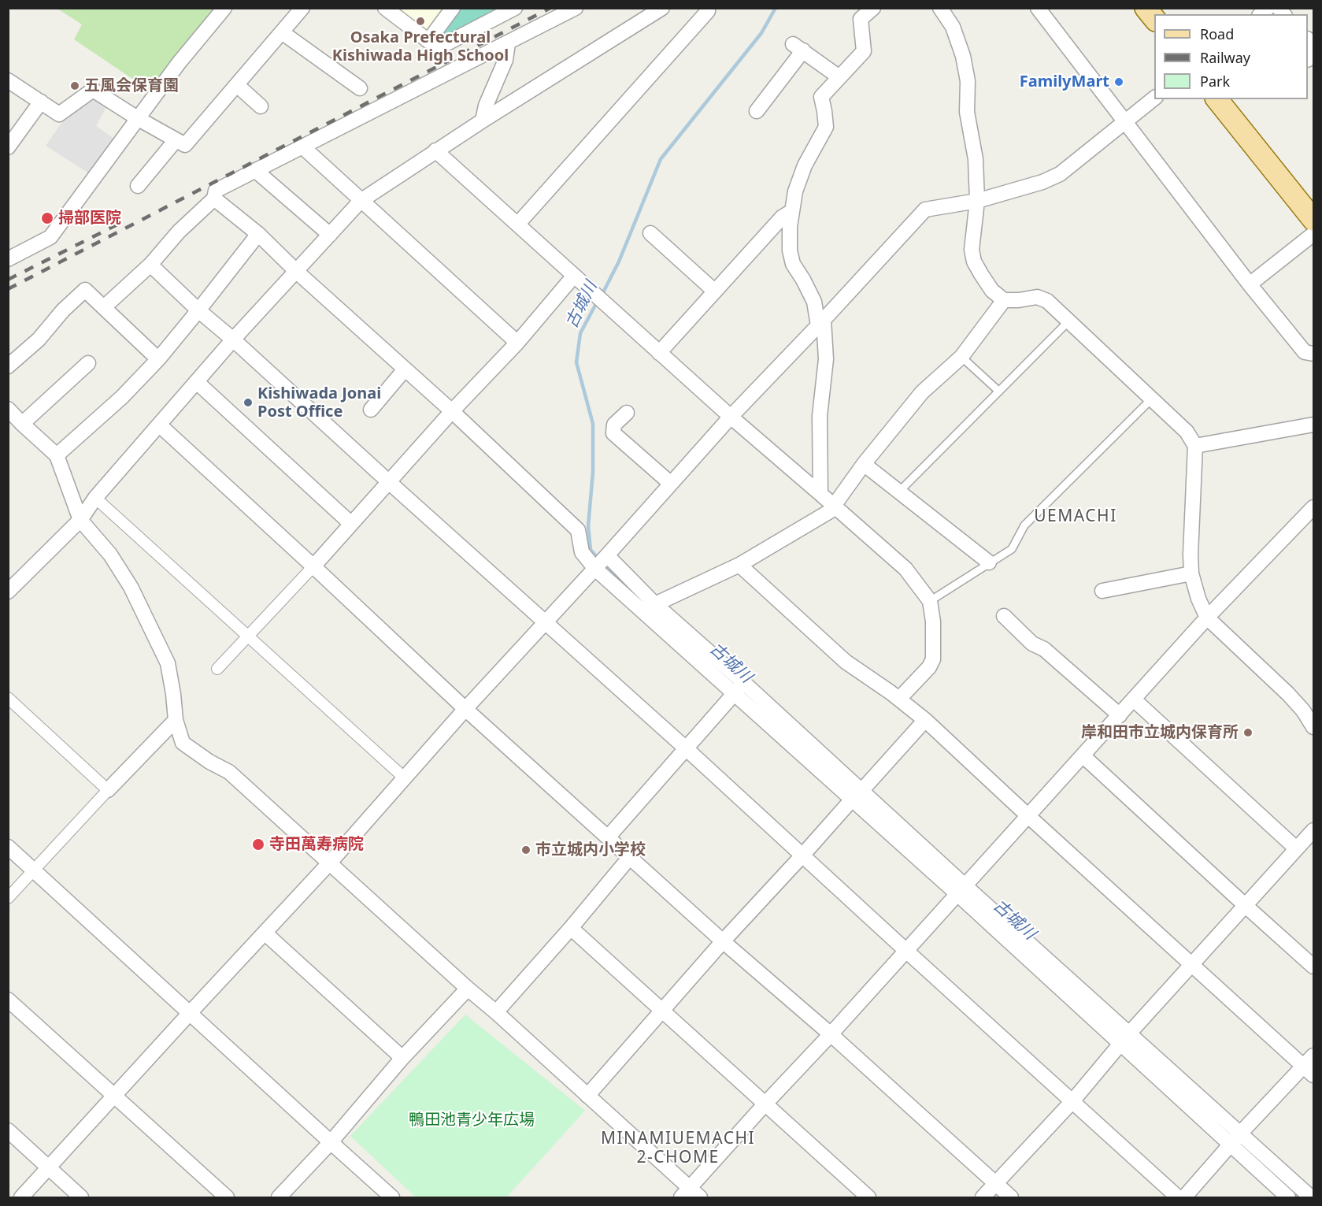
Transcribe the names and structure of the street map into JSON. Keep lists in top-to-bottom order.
{
  "districts": ["UEMACHI", "MINAMIUEMACHI 2-CHOME"],
  "water": ["古城川"],
  "parks": ["鴨田池青少年広場"],
  "places": [
    "Osaka Prefectural Kishiwada High School",
    "FamilyMart",
    "五風会保育園",
    "掃部医院",
    "Kishiwada Jonai Post Office",
    "岸和田市立城内保育所",
    "寺田萬寿病院",
    "市立城内小学校"
  ],
  "legend": ["Road", "Railway", "Park"]
}
